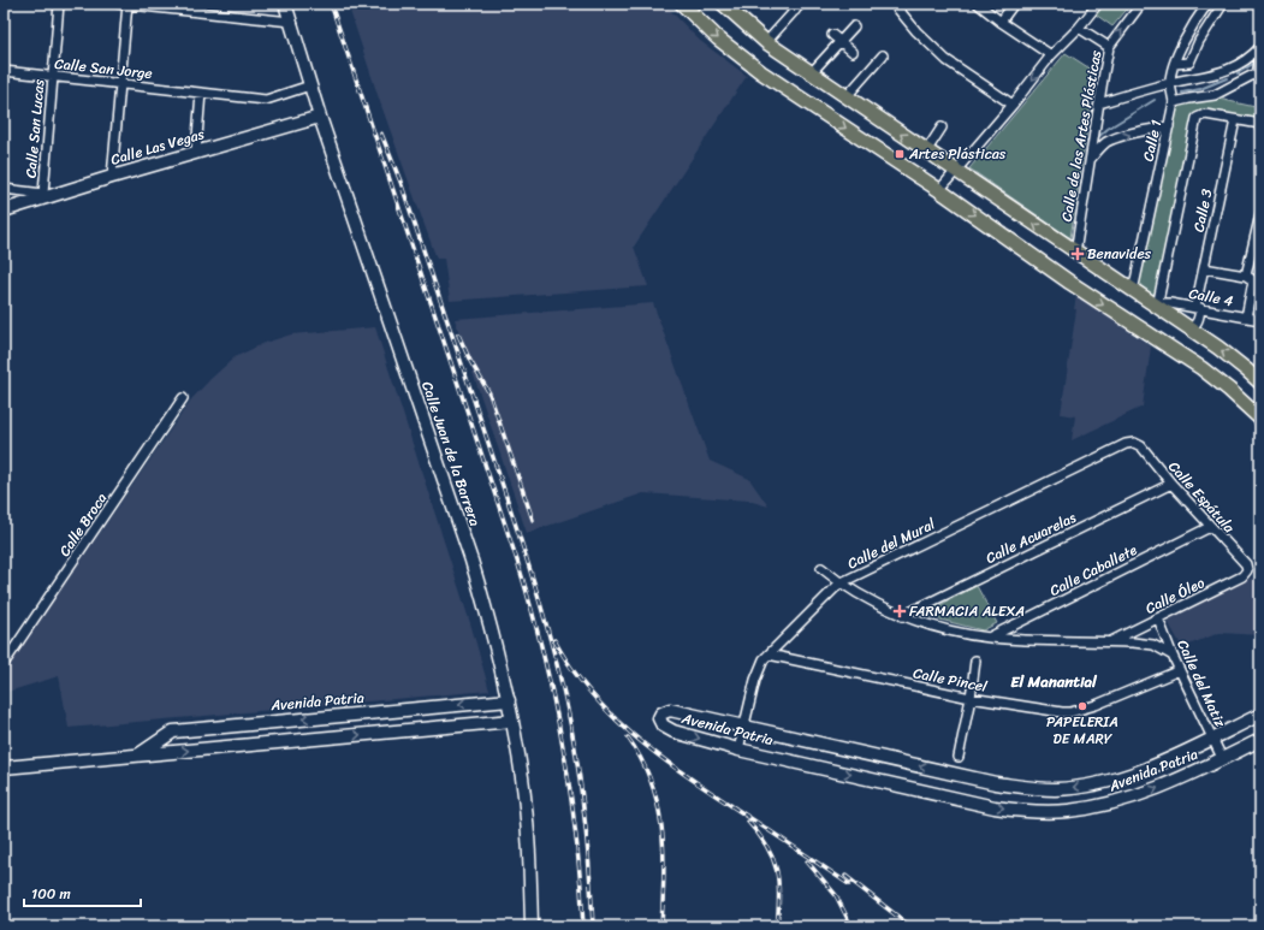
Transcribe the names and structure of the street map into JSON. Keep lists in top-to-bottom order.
{
  "streets": {
    "street": [
      "Calle San Jorge",
      "Calle San Lucas",
      "Calle de las Artes Plásticas",
      "Calle 1",
      "Calle Las Vegas",
      "Calle 3",
      "Calle 4",
      "Calle Juan de la Barrera",
      "Calle Espátula",
      "Calle Broca",
      "Calle Acuarelas",
      "Calle del Mural",
      "Calle Caballete",
      "Calle Óleo",
      "Calle Pincel",
      "Calle del Matiz",
      "Avenida Patria"
    ]
  },
  "crossings": [
    ["Calle San Jorge", "Calle San Lucas"],
    ["Calle San Jorge", "Calle Juan de la Barrera"],
    ["Calle San Lucas", "Calle Las Vegas"],
    ["Calle Las Vegas", "Calle Juan de la Barrera"],
    ["Calle 3", "Calle 4"],
    ["Calle Juan de la Barrera", "Avenida Patria"],
    ["Calle Espátula", "Calle Acuarelas"],
    ["Calle Espátula", "Calle del Mural"],
    ["Calle Espátula", "Calle Caballete"],
    ["Calle Espátula", "Calle Óleo"],
    ["Calle del Mural", "Calle Pincel"],
    ["Calle del Mural", "Avenida Patria"],
    ["Calle Óleo", "Calle del Matiz"],
    ["Calle Pincel", "Calle del Matiz"],
    ["Calle del Matiz", "Avenida Patria"]
  ],
  "districts": ["El Manantial"],
  "places": {
    "transit": ["Artes Plásticas"],
    "health": ["Benavides", "FARMACIA ALEXA"],
    "other": ["PAPELERIA DE MARY"]
  },
  "scale_bar": "100 m"
}
